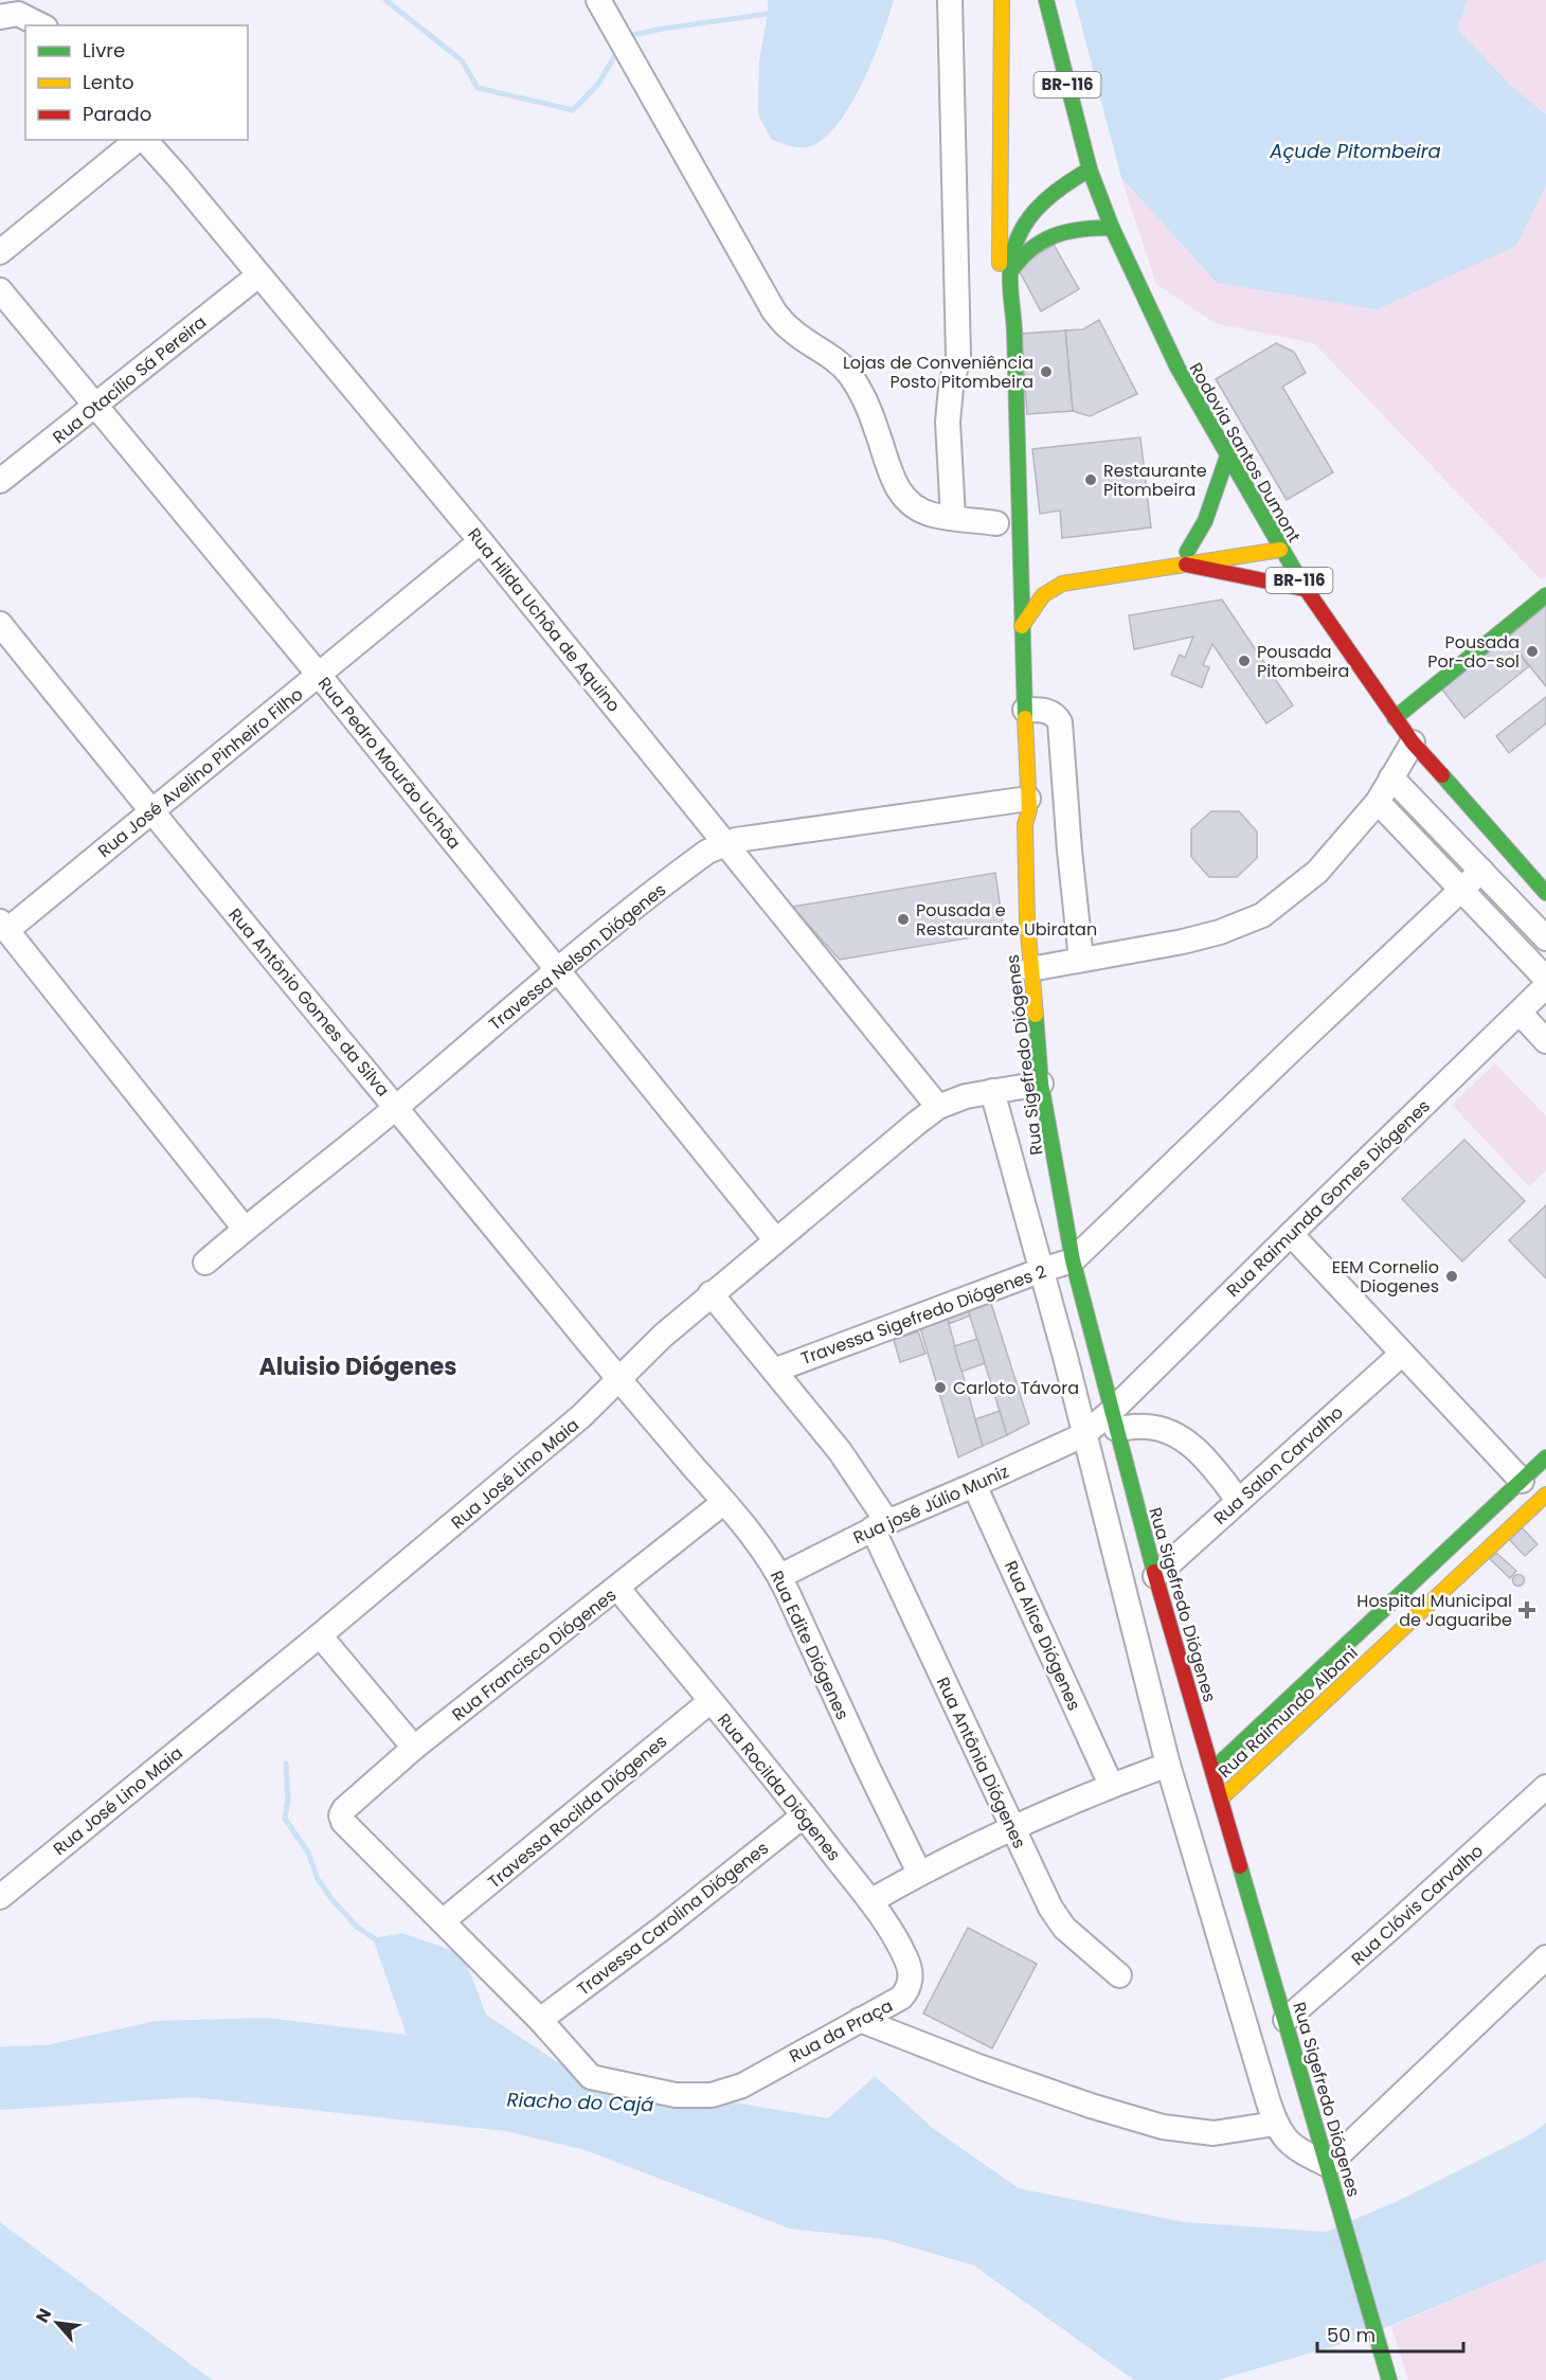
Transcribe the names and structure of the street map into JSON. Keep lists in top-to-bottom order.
{
  "streets": {
    "main road": [
      "BR-116",
      "Rodovia Santos Dumont",
      "Rua Sigefredo Diógenes",
      "Rua Raimundo Albani"
    ],
    "street": [
      "Rua Otacílio Sá Pereira",
      "Rua Hilda Uchôa de Aquino",
      "Rua Pedro Mourão Uchôa",
      "Rua José Avelino Pinheiro Filho",
      "Travessa Nelson Diógenes",
      "Rua Antônio Gomes da Silva",
      "Rua Raimunda Gomes Diógenes",
      "Travessa Sigefredo Diógenes 2",
      "Rua Salon Carvalho",
      "Rua José Lino Maia",
      "Rua josé Júlio Muniz",
      "Rua Alice Diógenes",
      "Rua Edite Diógenes",
      "Rua Francisco Diógenes",
      "Rua Antônia Diógenes",
      "Rua Rocilda Diógenes",
      "Travessa Rocilda Diógenes",
      "Rua Clóvis Carvalho",
      "Travessa Carolina Diógenes",
      "Rua da Praça"
    ]
  },
  "crossings": [
    ["Rua Otacílio Sá Pereira", "Rua Hilda Uchôa de Aquino"],
    ["Rua Otacílio Sá Pereira", "Rua Pedro Mourão Uchôa"],
    ["Rua Hilda Uchôa de Aquino", "Rua José Avelino Pinheiro Filho"],
    ["Rua Hilda Uchôa de Aquino", "Travessa Nelson Diógenes"],
    ["Rua Hilda Uchôa de Aquino", "Rua José Lino Maia"],
    ["Rua Pedro Mourão Uchôa", "Rua José Avelino Pinheiro Filho"],
    ["Rua Pedro Mourão Uchôa", "Travessa Nelson Diógenes"],
    ["Rua Pedro Mourão Uchôa", "Rua José Lino Maia"],
    ["Rua José Avelino Pinheiro Filho", "Rua Antônio Gomes da Silva"],
    ["Travessa Nelson Diógenes", "Rua Antônio Gomes da Silva"],
    ["Travessa Nelson Diógenes", "Rua Sigefredo Diógenes"],
    ["Rua Antônio Gomes da Silva", "Rua José Lino Maia"],
    ["Rua Antônio Gomes da Silva", "Rua Edite Diógenes"],
    ["Rua Sigefredo Diógenes", "Rua Raimunda Gomes Diógenes"],
    ["Rua Sigefredo Diógenes", "Travessa Sigefredo Diógenes 2"],
    ["Rua Sigefredo Diógenes", "Rua Salon Carvalho"],
    ["Rua Sigefredo Diógenes", "Rua José Lino Maia"],
    ["Rua Sigefredo Diógenes", "Rua Raimundo Albani"],
    ["Rua Sigefredo Diógenes", "Rua Clóvis Carvalho"],
    ["Rua Raimunda Gomes Diógenes", "Rua josé Júlio Muniz"],
    ["Travessa Sigefredo Diógenes 2", "Rua Antônia Diógenes"],
    ["Rua José Lino Maia", "Rua Edite Diógenes"],
    ["Rua José Lino Maia", "Rua Antônia Diógenes"],
    ["Rua josé Júlio Muniz", "Rua Alice Diógenes"],
    ["Rua josé Júlio Muniz", "Rua Edite Diógenes"],
    ["Rua josé Júlio Muniz", "Rua Antônia Diógenes"],
    ["Rua Edite Diógenes", "Rua Francisco Diógenes"],
    ["Rua Francisco Diógenes", "Rua Rocilda Diógenes"],
    ["Rua Francisco Diógenes", "Rua da Praça"],
    ["Rua Rocilda Diógenes", "Travessa Rocilda Diógenes"],
    ["Rua Rocilda Diógenes", "Travessa Carolina Diógenes"],
    ["Rua Rocilda Diógenes", "Rua da Praça"],
    ["Travessa Rocilda Diógenes", "Rua da Praça"],
    ["Travessa Carolina Diógenes", "Rua da Praça"]
  ],
  "districts": ["Aluisio Diógenes"],
  "water": ["Açude Pitombeira", "Riacho do Cajá"],
  "places": {
    "other": [
      "Lojas de Conveniência Posto Pitombeira",
      "Restaurante Pitombeira",
      "Pousada Por-do-sol",
      "Pousada Pitombeira",
      "Pousada e Restaurante Ubiratan",
      "EEM Cornelio Diogenes",
      "Carloto Távora"
    ],
    "health": ["Hospital Municipal de Jaguaribe"]
  },
  "legend": ["Livre", "Lento", "Parado"],
  "scale_bar": "50 m",
  "north": "top left"
}
